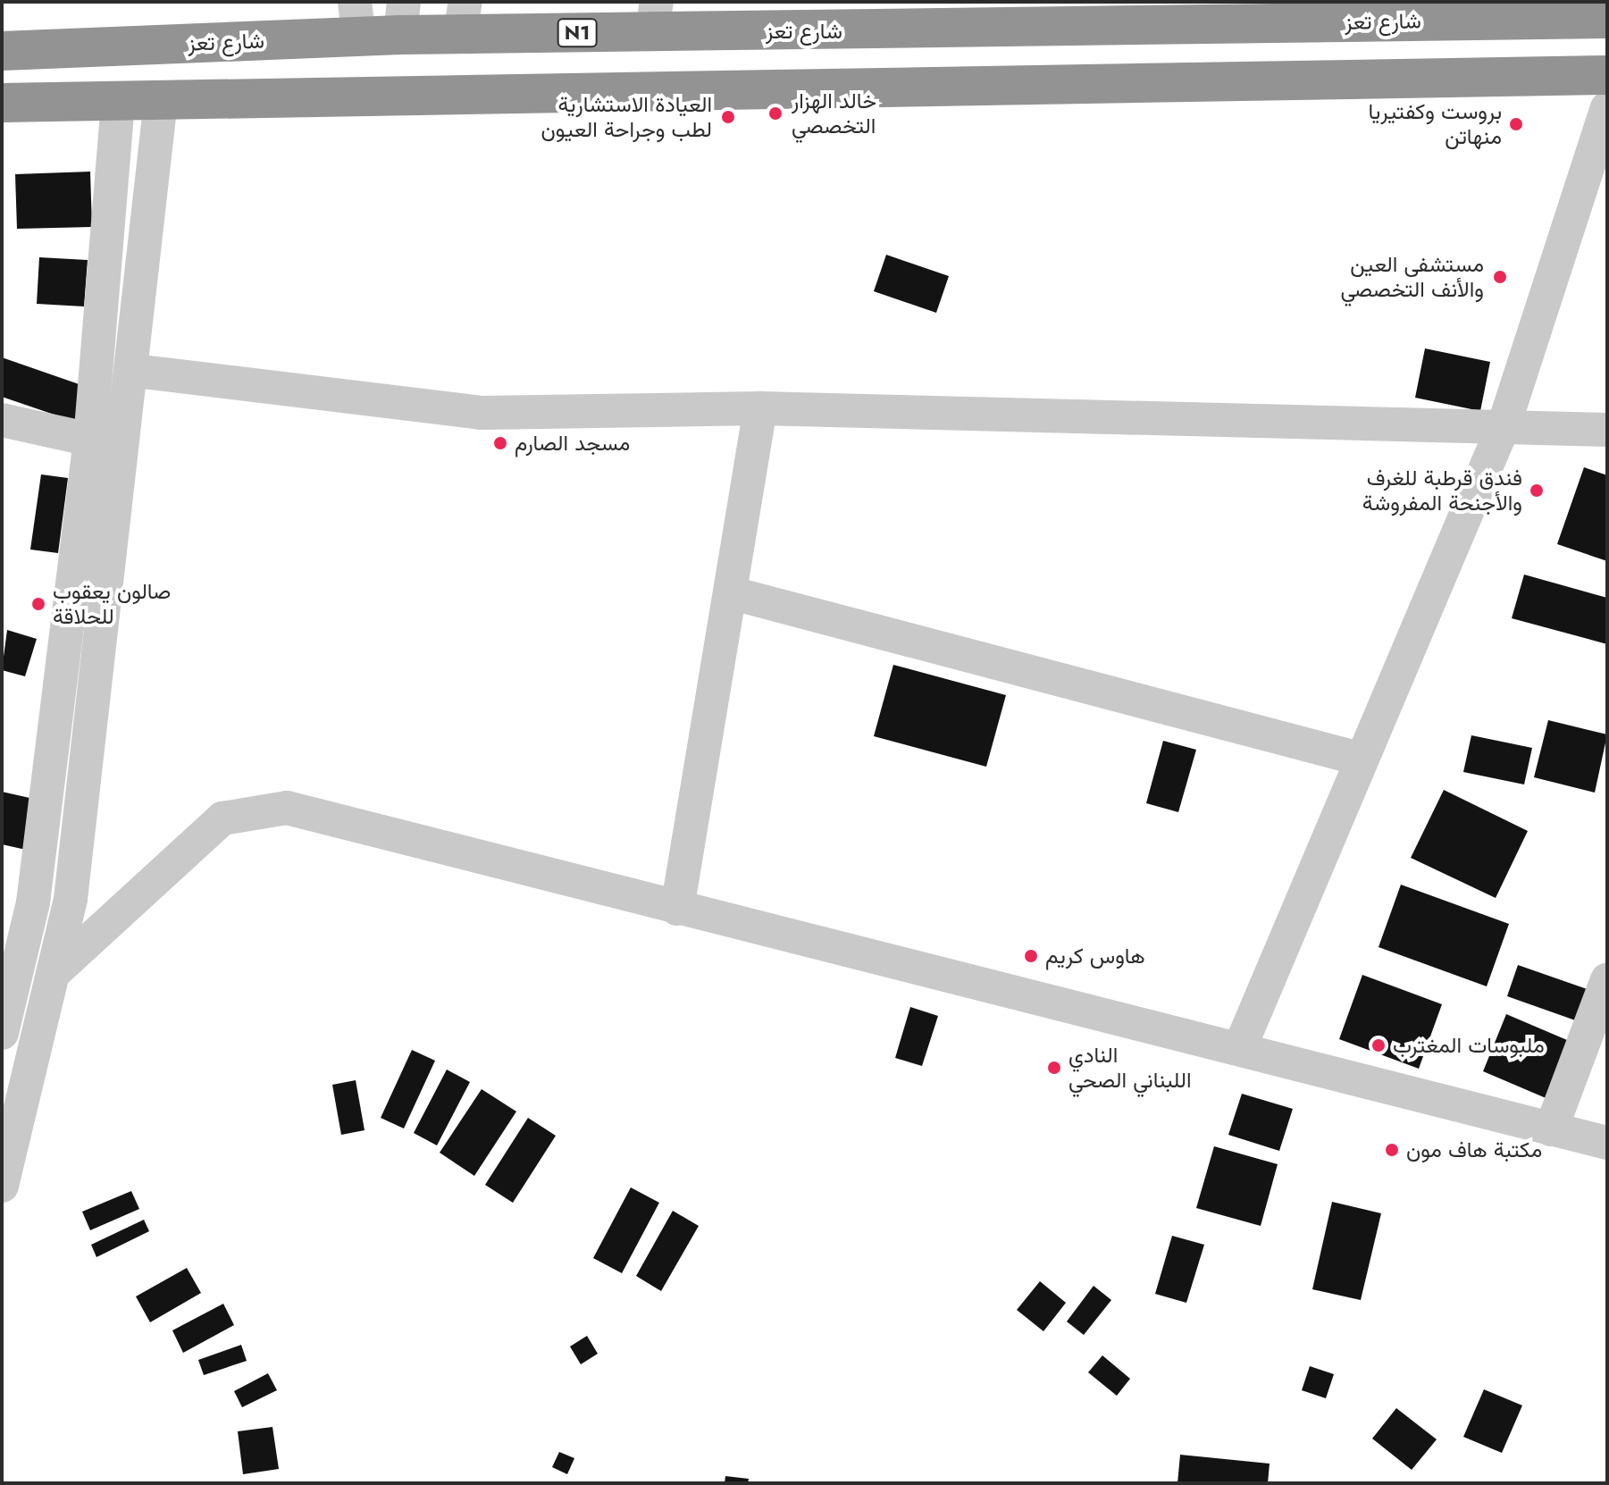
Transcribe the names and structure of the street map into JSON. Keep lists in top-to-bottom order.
{
  "streets": {
    "highway": ["شارع تعز", "N1"]
  },
  "places": [
    "خالد الهزار التخصصي",
    "العيادة الاستشارية لطب وجراحة العيون",
    "بروست وكفتيريا منهاتن",
    "مستشفى العين والأنف التخصصي",
    "مسجد الصارم",
    "فندق قرطبة للغرف والأجنحة المفروشة",
    "صالون يعقوب للحلاقة",
    "هاوس كريم",
    "ملبوسات المغترب",
    "النادي اللبناني الصحي",
    "مكتبة هاف مون"
  ]
}
